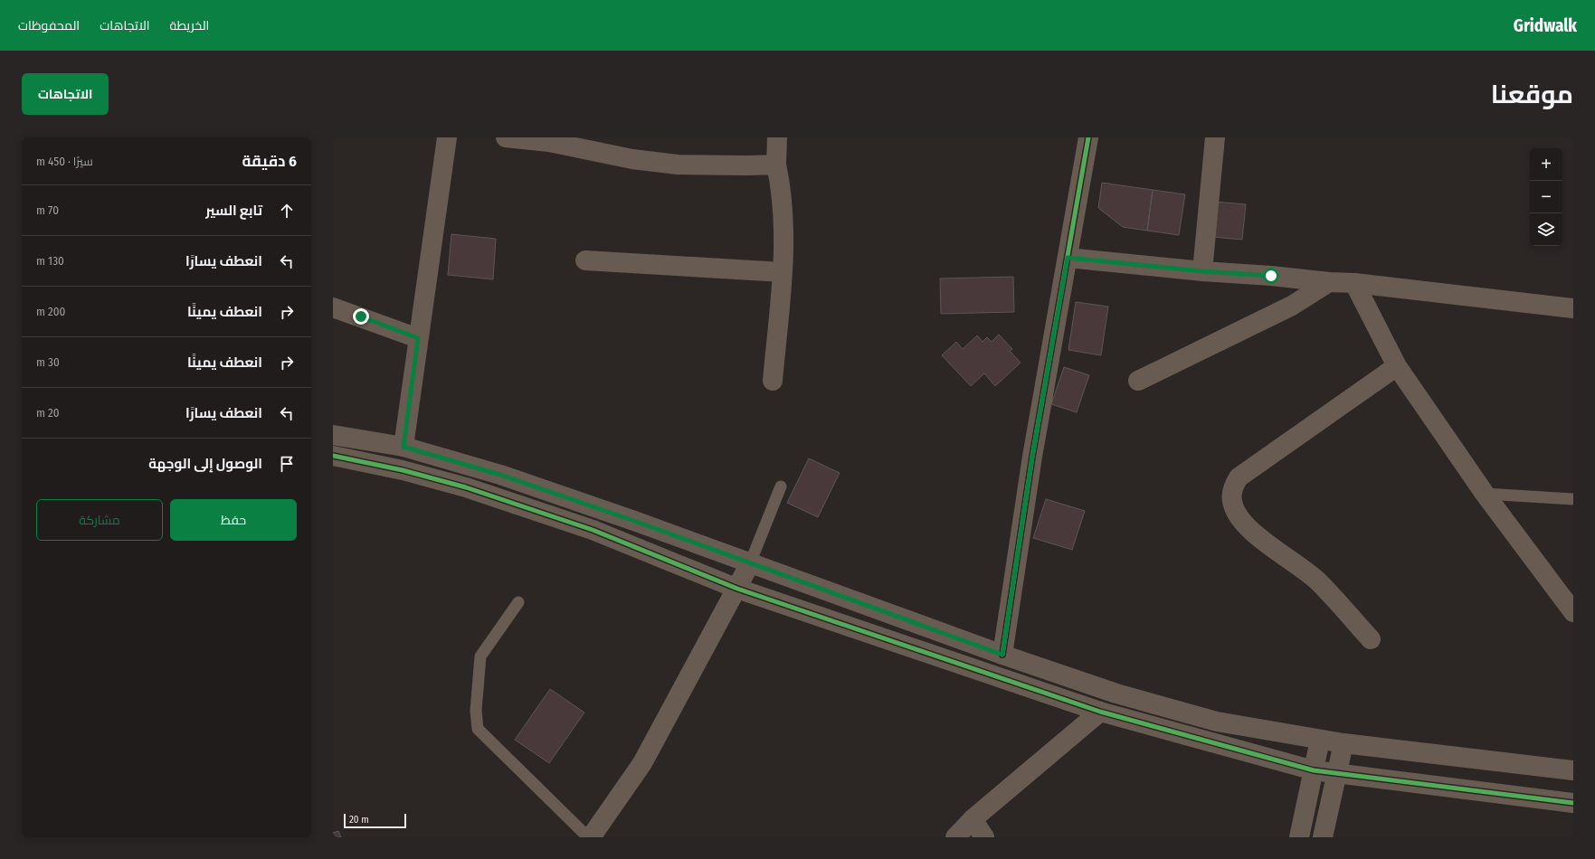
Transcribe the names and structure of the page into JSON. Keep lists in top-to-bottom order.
{
  "scale_bar": "20 m",
  "page": {
    "header": "Gridwalk",
    "nav": ["الخريطة", "الاتجاهات", "المحفوظات"],
    "title": "موقعنا",
    "buttons": [
      "الاتجاهات",
      ["حفظ", "مشاركة"]
    ],
    "heading": ["6 دقيقة", "سيرًا · 450 m"],
    "map_buttons": ["+", "−"],
    "list": [
      ["تابع السير", "70 m"],
      ["انعطف يسارًا", "130 m"],
      ["انعطف يمينًا", "200 m"],
      ["انعطف يمينًا", "30 m"],
      ["انعطف يسارًا", "20 m"],
      "الوصول إلى الوجهة"
    ],
    "scale": "20 m"
  }
}
